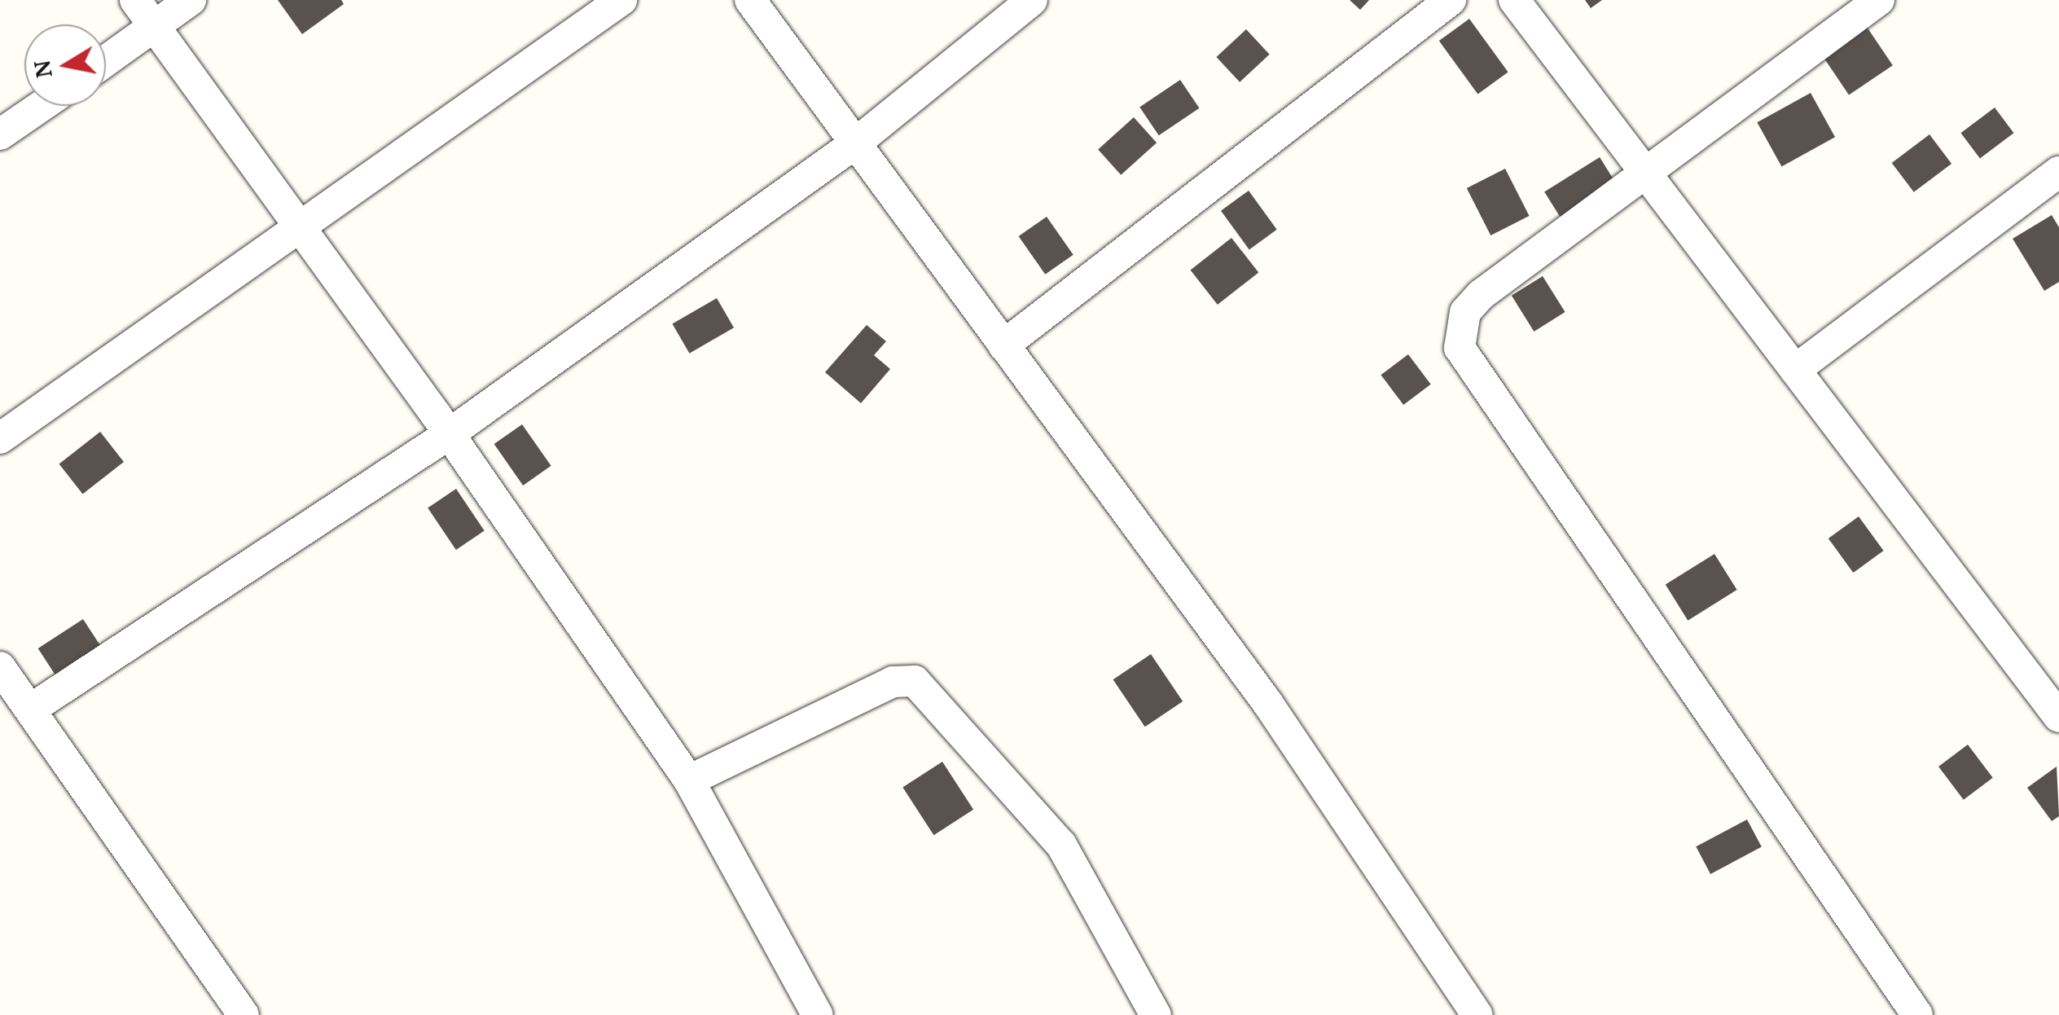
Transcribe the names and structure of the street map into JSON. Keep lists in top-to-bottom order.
{
  "north": "left"
}
